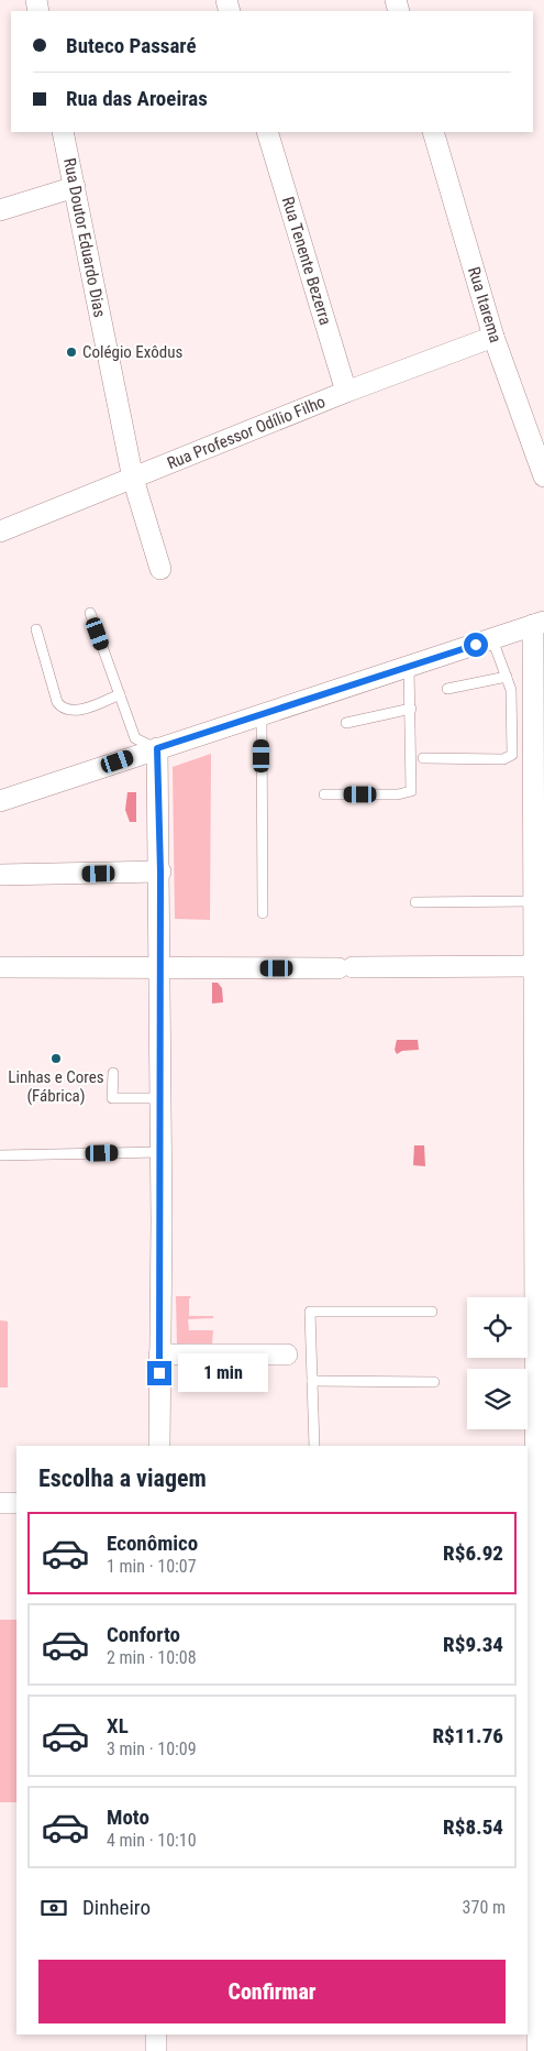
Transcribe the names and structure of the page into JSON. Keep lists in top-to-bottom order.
{
  "streets": {
    "street": [
      "Rua Doutor Eduardo Dias",
      "Rua Tenente Bezerra",
      "Rua Itarema",
      "Rua Professor Odílio Filho"
    ]
  },
  "crossings": [
    ["Rua Doutor Eduardo Dias", "Rua Professor Odílio Filho"],
    ["Rua Tenente Bezerra", "Rua Professor Odílio Filho"],
    ["Rua Itarema", "Rua Professor Odílio Filho"]
  ],
  "places": ["Colégio Exôdus", "Linhas e Cores (Fábrica)"],
  "page": {
    "banner": ["Buteco Passaré", "Rua das Aroeiras"],
    "bubble": "1 min",
    "heading": "Escolha a viagem",
    "list": [
      {
        "name": "Econômico",
        "note": "1 min · 10:07",
        "value": "R$6.92"
      },
      {
        "name": "Conforto",
        "note": "2 min · 10:08",
        "value": "R$9.34"
      },
      {
        "name": "XL",
        "note": "3 min · 10:09",
        "value": "R$11.76"
      },
      {
        "name": "Moto",
        "note": "4 min · 10:10",
        "value": "R$8.54"
      }
    ],
    "pay": ["Dinheiro", "370 m"],
    "buttons": "Confirmar"
  }
}
